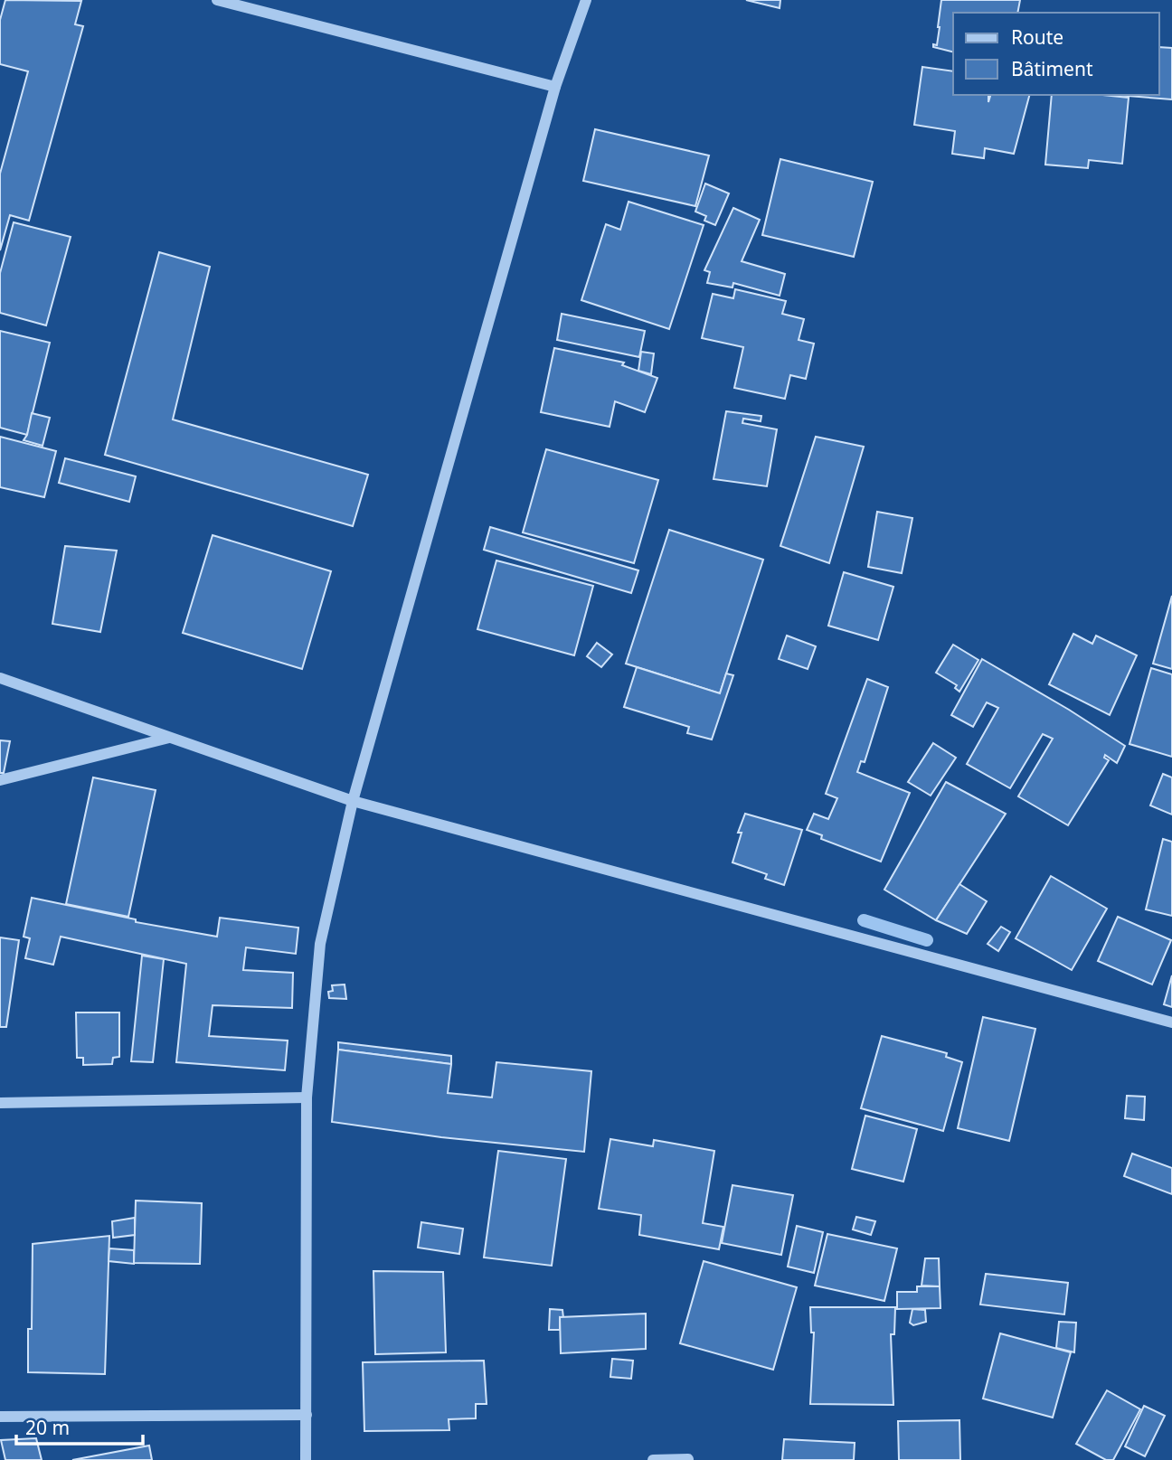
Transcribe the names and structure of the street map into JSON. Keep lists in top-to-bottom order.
{
  "legend": ["Route", "Bâtiment"],
  "scale_bar": "20 m"
}
